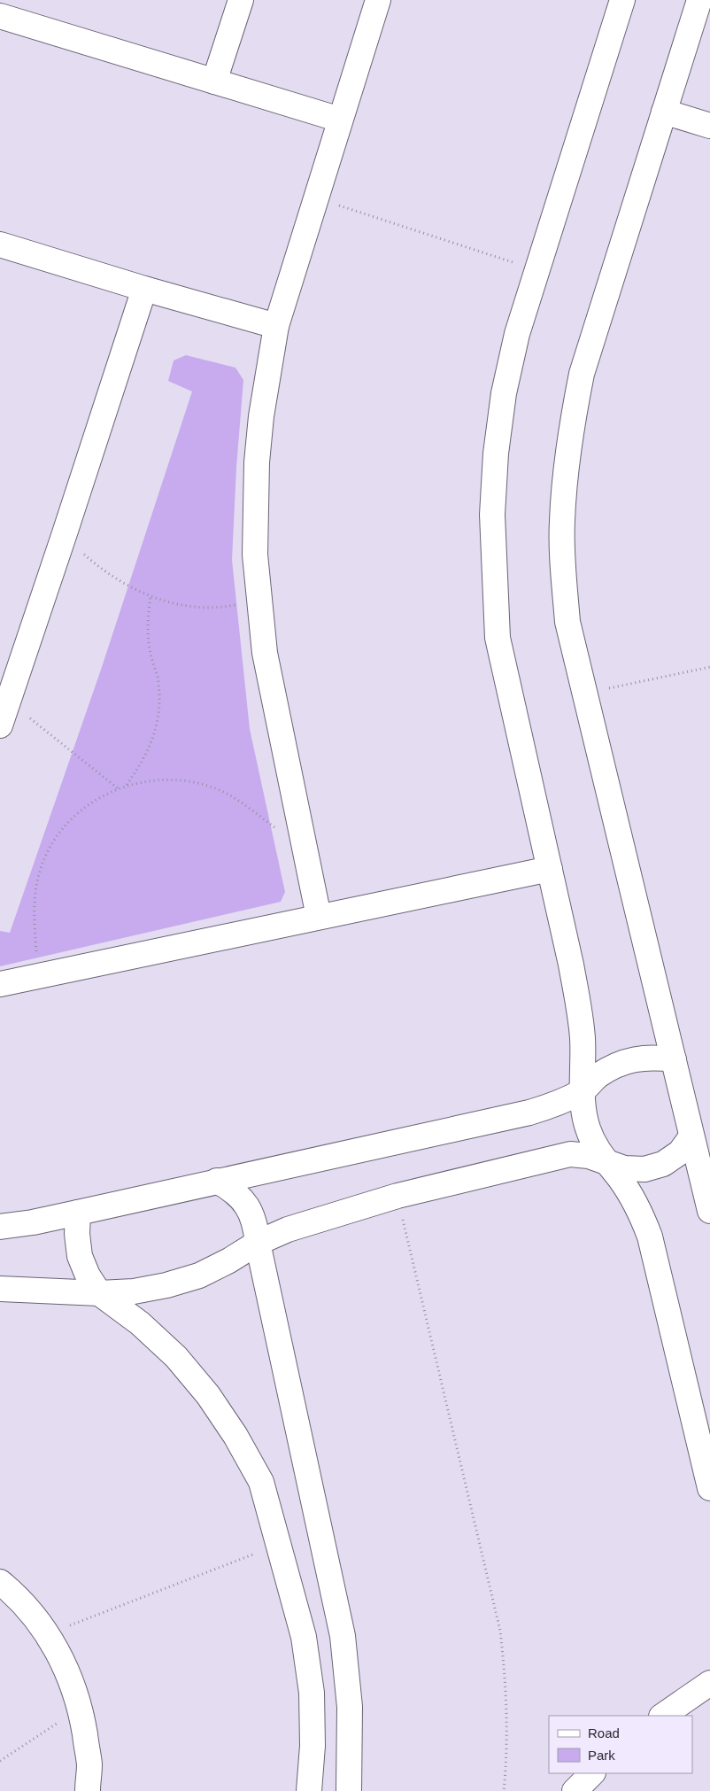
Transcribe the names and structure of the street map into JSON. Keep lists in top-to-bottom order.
{
  "legend": ["Road", "Park"]
}
